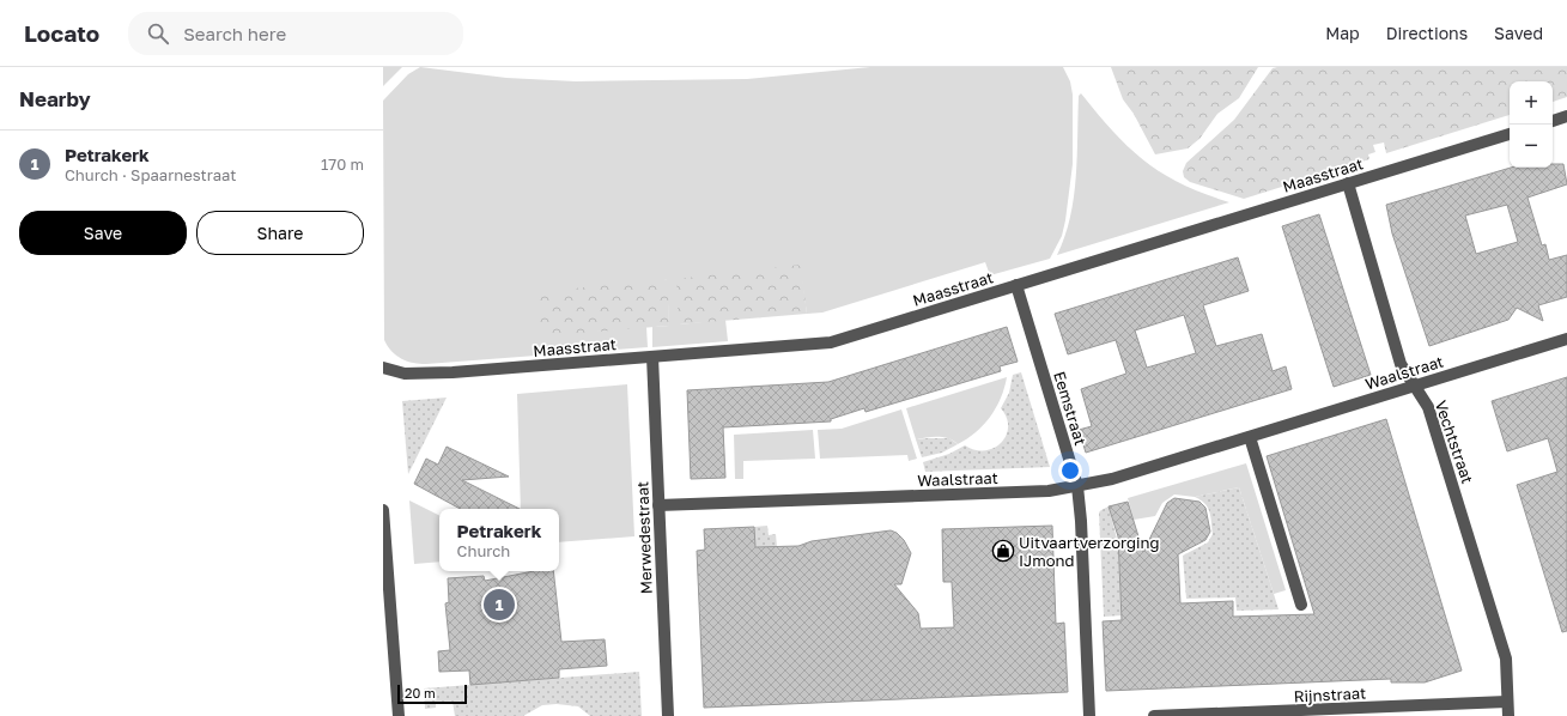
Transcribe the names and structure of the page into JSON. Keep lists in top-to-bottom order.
{
  "streets": {
    "street": [
      "Maasstraat",
      "Waalstraat",
      "Eemstraat",
      "Vechtstraat",
      "Merwedestraat",
      "Rijnstraat"
    ]
  },
  "crossings": [
    ["Maasstraat", "Eemstraat"],
    ["Maasstraat", "Vechtstraat"],
    ["Maasstraat", "Merwedestraat"],
    ["Waalstraat", "Eemstraat"],
    ["Waalstraat", "Vechtstraat"],
    ["Waalstraat", "Merwedestraat"],
    ["Vechtstraat", "Rijnstraat"]
  ],
  "places": {
    "shop": ["Uitvaartverzorging IJmond"]
  },
  "scale_bar": "20 m",
  "page": {
    "header": "Locato",
    "search": "Search here",
    "nav": ["Map", "Directions", "Saved"],
    "heading": "Nearby",
    "map_buttons": ["+", "−"],
    "list": [
      {
        "mark": "1",
        "name": "Petrakerk",
        "note": "Church · Spaarnestraat",
        "value": "170 m"
      }
    ],
    "buttons": ["Save", "Share"],
    "popup": ["Petrakerk", "Church"],
    "pins": "1",
    "scale": "20 m"
  }
}
